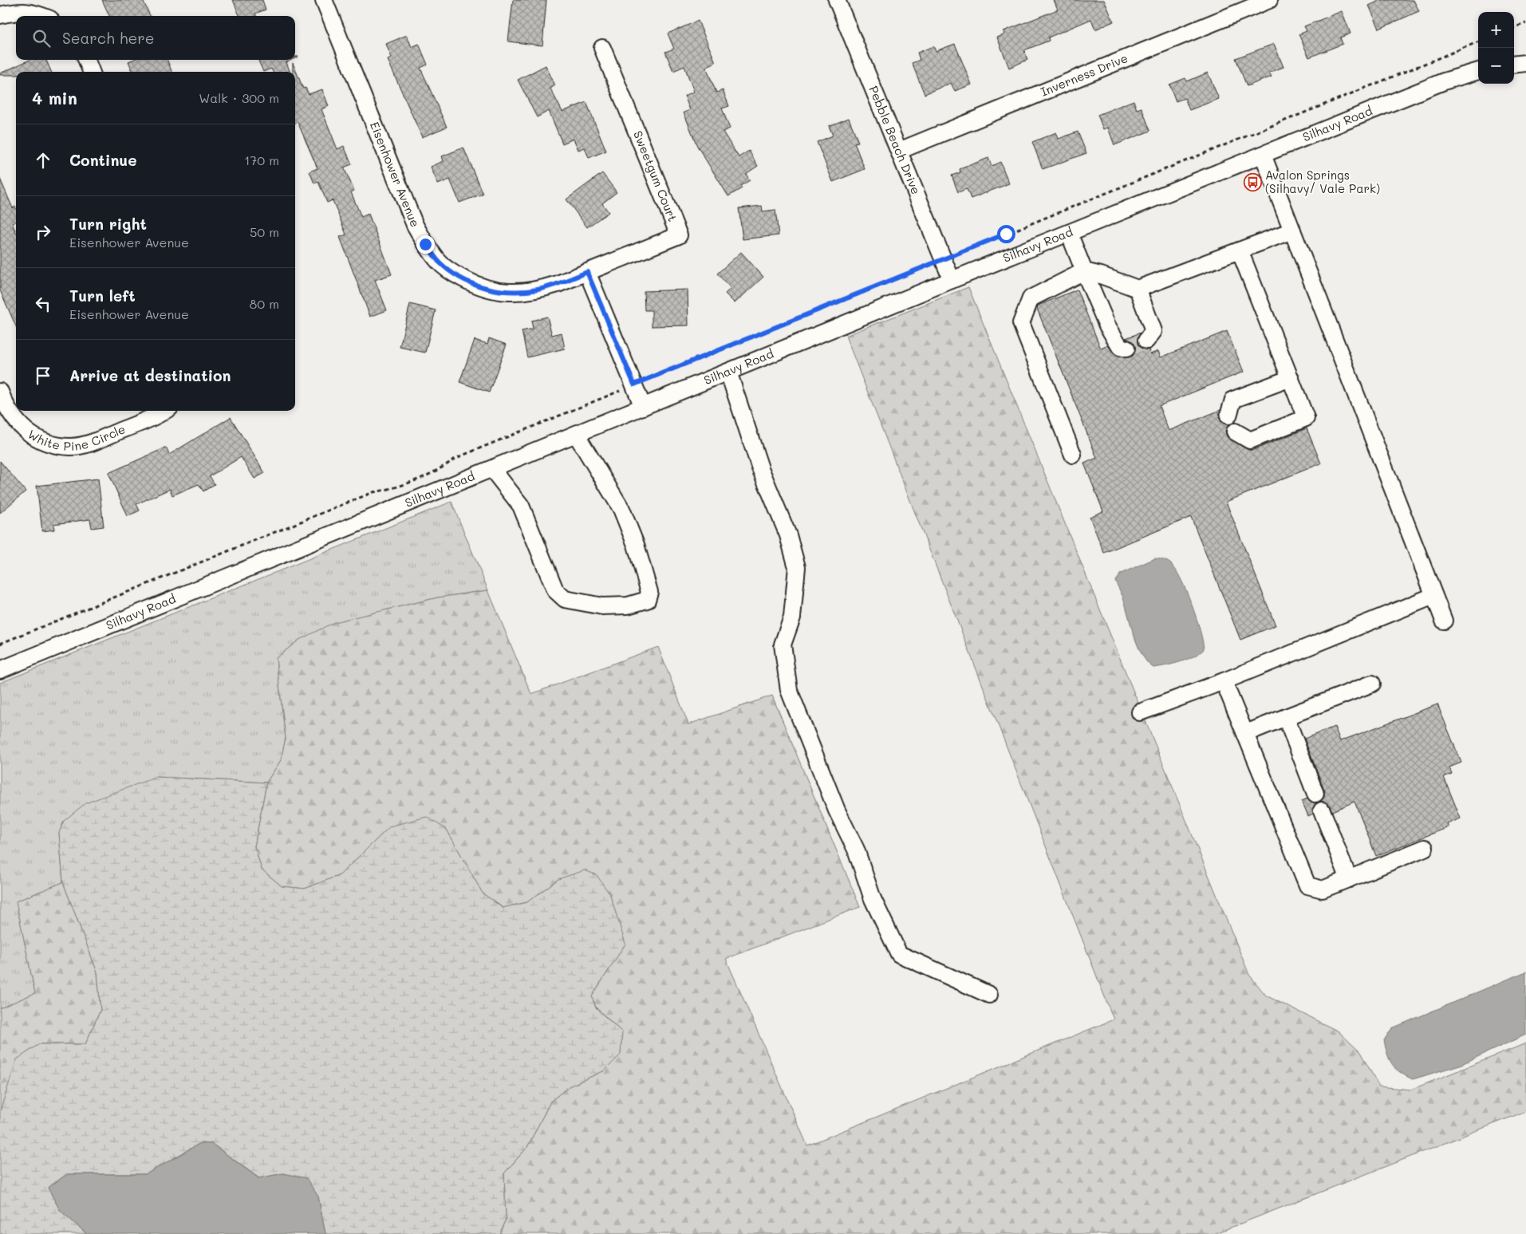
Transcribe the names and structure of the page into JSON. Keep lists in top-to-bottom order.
{
  "streets": {
    "street": [
      "Inverness Drive",
      "Silhavy Road",
      "Pebble Beach Drive",
      "Eisenhower Avenue",
      "Sweetgum Court",
      "White Pine Circle"
    ]
  },
  "crossings": [
    ["Inverness Drive", "Pebble Beach Drive"],
    ["Silhavy Road", "Pebble Beach Drive"],
    ["Eisenhower Avenue", "Sweetgum Court"]
  ],
  "places": {
    "bus stop": ["Avalon Springs (Silhavy/ Vale Park)"]
  },
  "page": {
    "map_buttons": ["+", "−"],
    "search": "Search here",
    "heading": ["4 min", "Walk · 300 m"],
    "list": [
      ["Continue", "170 m"],
      ["Turn right", "Eisenhower Avenue", "50 m"],
      ["Turn left", "Eisenhower Avenue", "80 m"],
      "Arrive at destination"
    ]
  }
}
